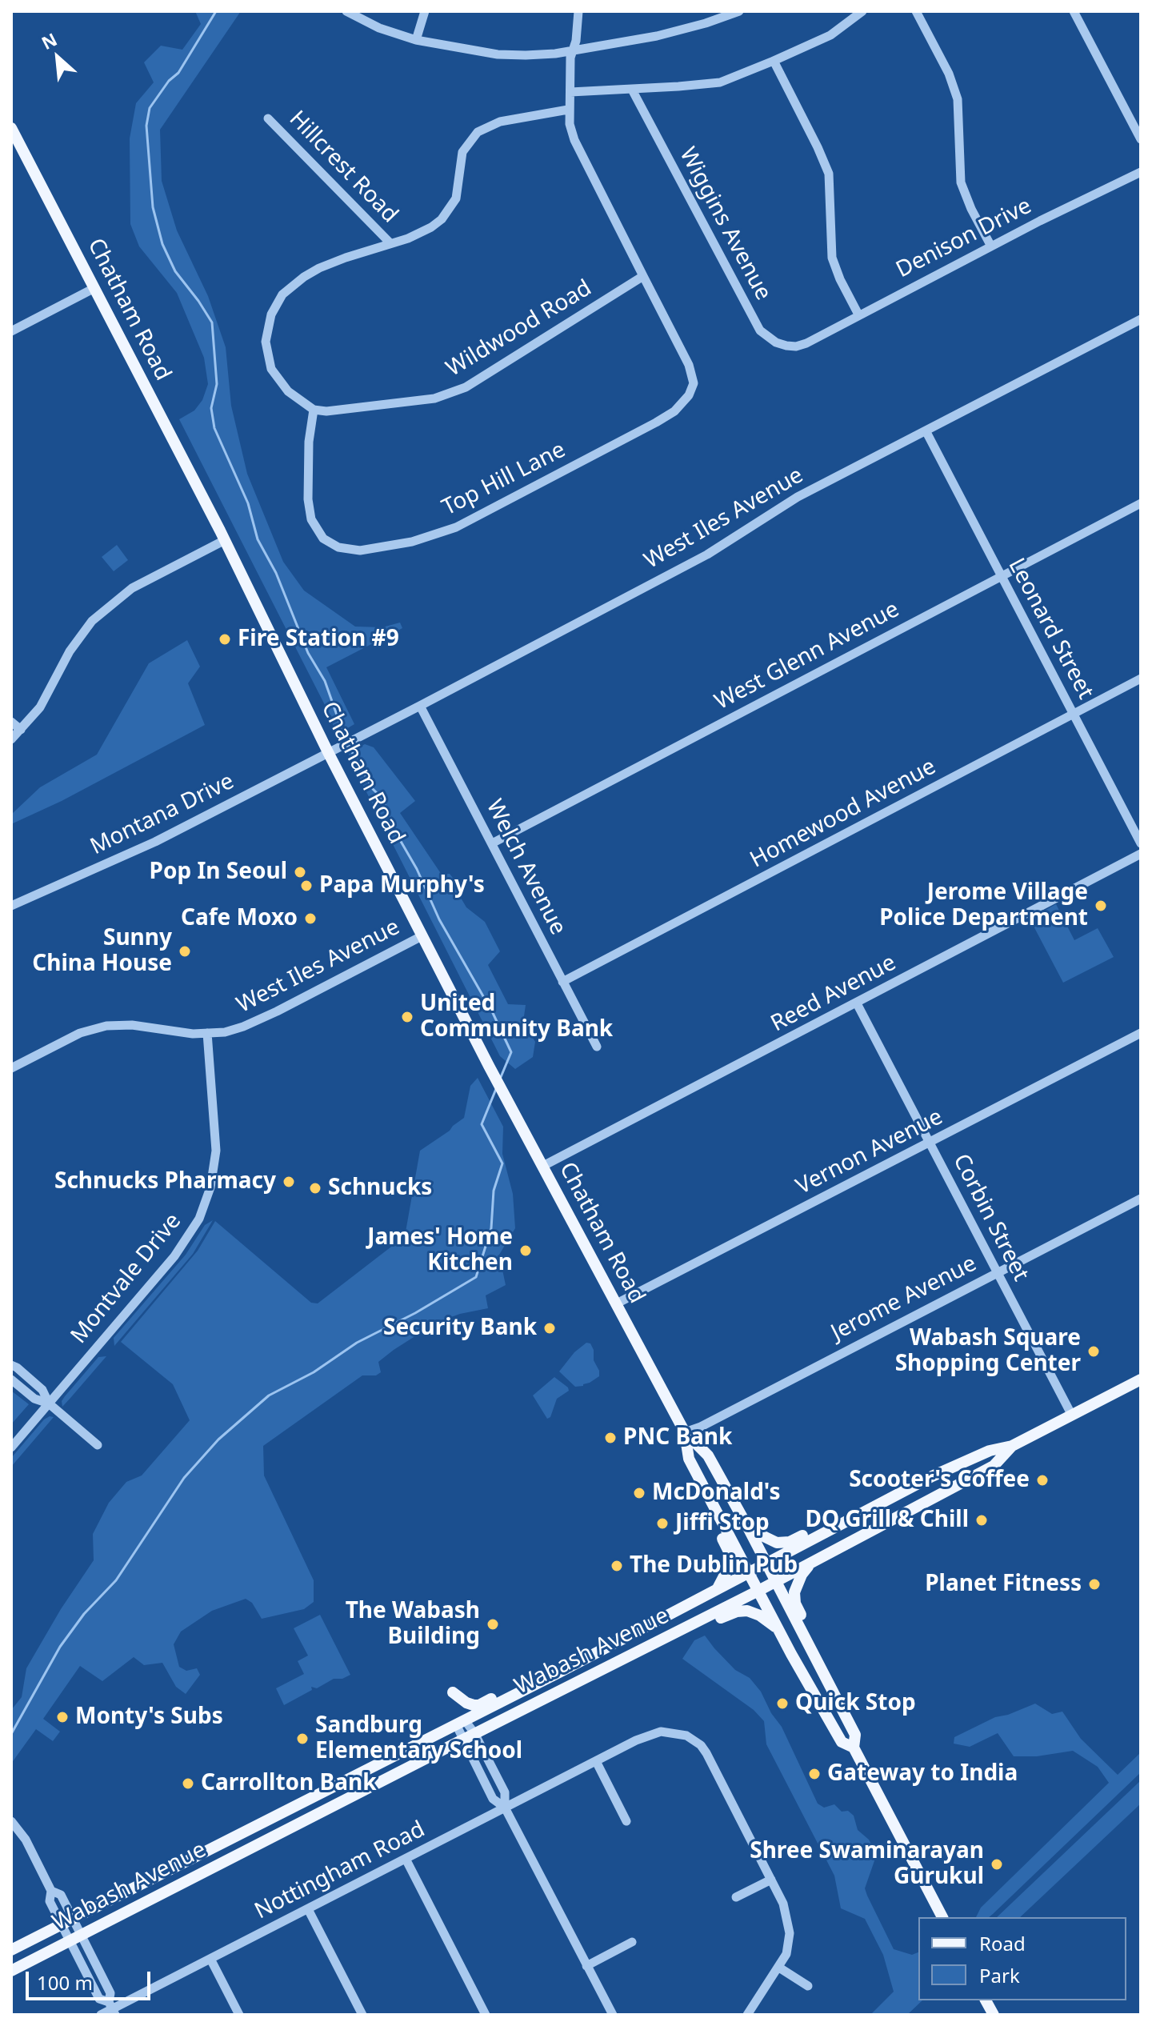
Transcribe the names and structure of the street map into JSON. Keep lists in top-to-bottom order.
{
  "streets": {
    "main road": ["Chatham Road", "Wabash Avenue"],
    "street": [
      "Hillcrest Road",
      "Wiggins Avenue",
      "Denison Drive",
      "Wildwood Road",
      "Top Hill Lane",
      "West Iles Avenue",
      "Leonard Street",
      "West Glenn Avenue",
      "Homewood Avenue",
      "Montana Drive",
      "Welch Avenue",
      "Reed Avenue",
      "Vernon Avenue",
      "Corbin Street",
      "Montvale Drive",
      "Jerome Avenue",
      "Nottingham Road"
    ]
  },
  "crossings": [
    ["Wiggins Avenue", "Denison Drive"],
    ["Chatham Road", "West Iles Avenue"],
    ["Chatham Road", "Montana Drive"],
    ["Chatham Road", "Reed Avenue"],
    ["Chatham Road", "Vernon Avenue"],
    ["Chatham Road", "Jerome Avenue"],
    ["Chatham Road", "Wabash Avenue"],
    ["Wildwood Road", "Top Hill Lane"],
    ["West Iles Avenue", "Leonard Street"],
    ["West Iles Avenue", "Montana Drive"],
    ["West Iles Avenue", "Welch Avenue"],
    ["West Iles Avenue", "Montvale Drive"],
    ["Leonard Street", "West Glenn Avenue"],
    ["Leonard Street", "Homewood Avenue"],
    ["West Glenn Avenue", "Welch Avenue"],
    ["Homewood Avenue", "Welch Avenue"],
    ["Reed Avenue", "Corbin Street"],
    ["Vernon Avenue", "Corbin Street"],
    ["Corbin Street", "Jerome Avenue"],
    ["Corbin Street", "Wabash Avenue"]
  ],
  "places": [
    "Fire Station #9",
    "Pop In Seoul",
    "Papa Murphy's",
    "Jerome Village Police Department",
    "Cafe Moxo",
    "Sunny China House",
    "United Community Bank",
    "Schnucks Pharmacy",
    "Schnucks",
    "James' Home Kitchen",
    "Security Bank",
    "Wabash Square Shopping Center",
    "PNC Bank",
    "Scooter's Coffee",
    "McDonald's",
    "DQ Grill & Chill",
    "Jiffi Stop",
    "The Dublin Pub",
    "Planet Fitness",
    "The Wabash Building",
    "Quick Stop",
    "Monty's Subs",
    "Sandburg Elementary School",
    "Gateway to India",
    "Carrollton Bank",
    "Shree Swaminarayan Gurukul"
  ],
  "legend": ["Road", "Park"],
  "scale_bar": "100 m",
  "north": "top left"
}
